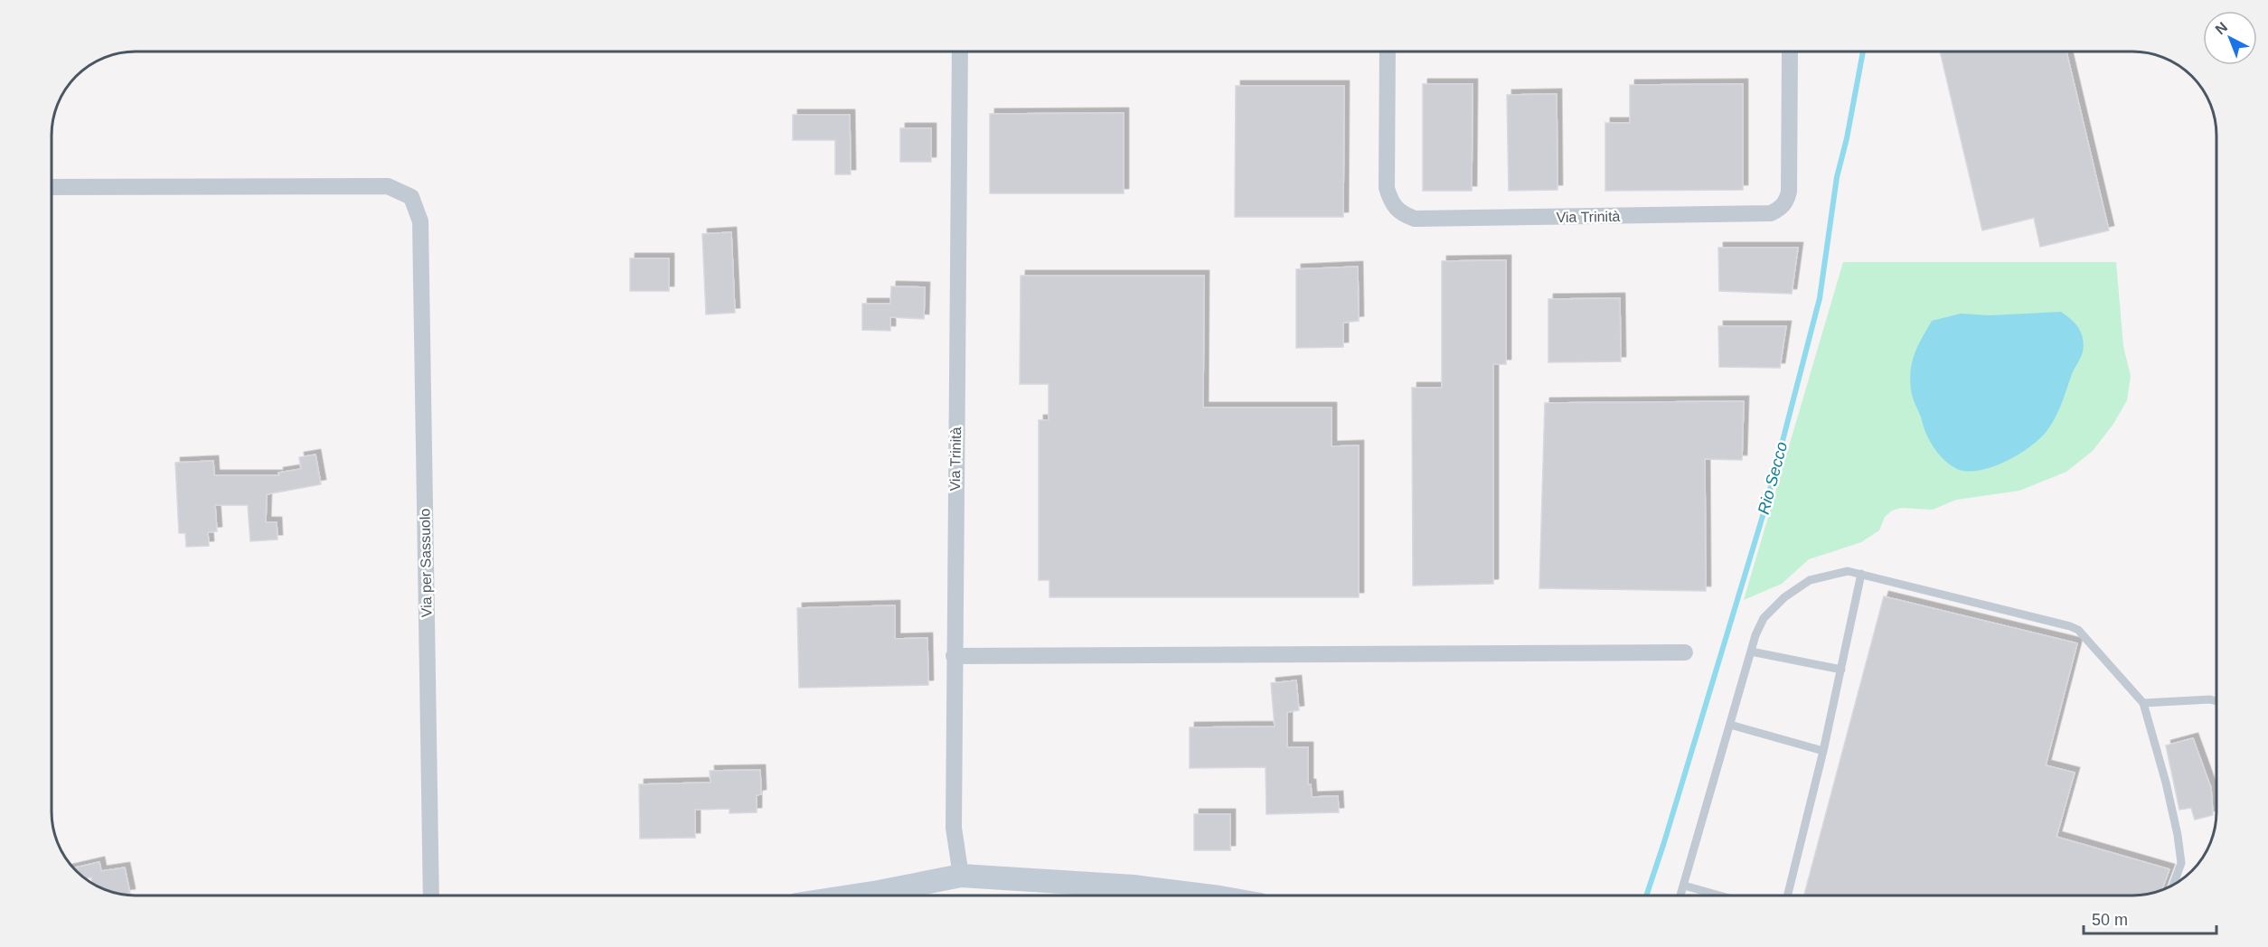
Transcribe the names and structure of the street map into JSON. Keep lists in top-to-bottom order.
{
  "streets": {
    "street": ["Via Trinità", "Via per Sassuolo"]
  },
  "water": ["Rio Secco"],
  "scale_bar": "50 m",
  "north": "top left"
}
